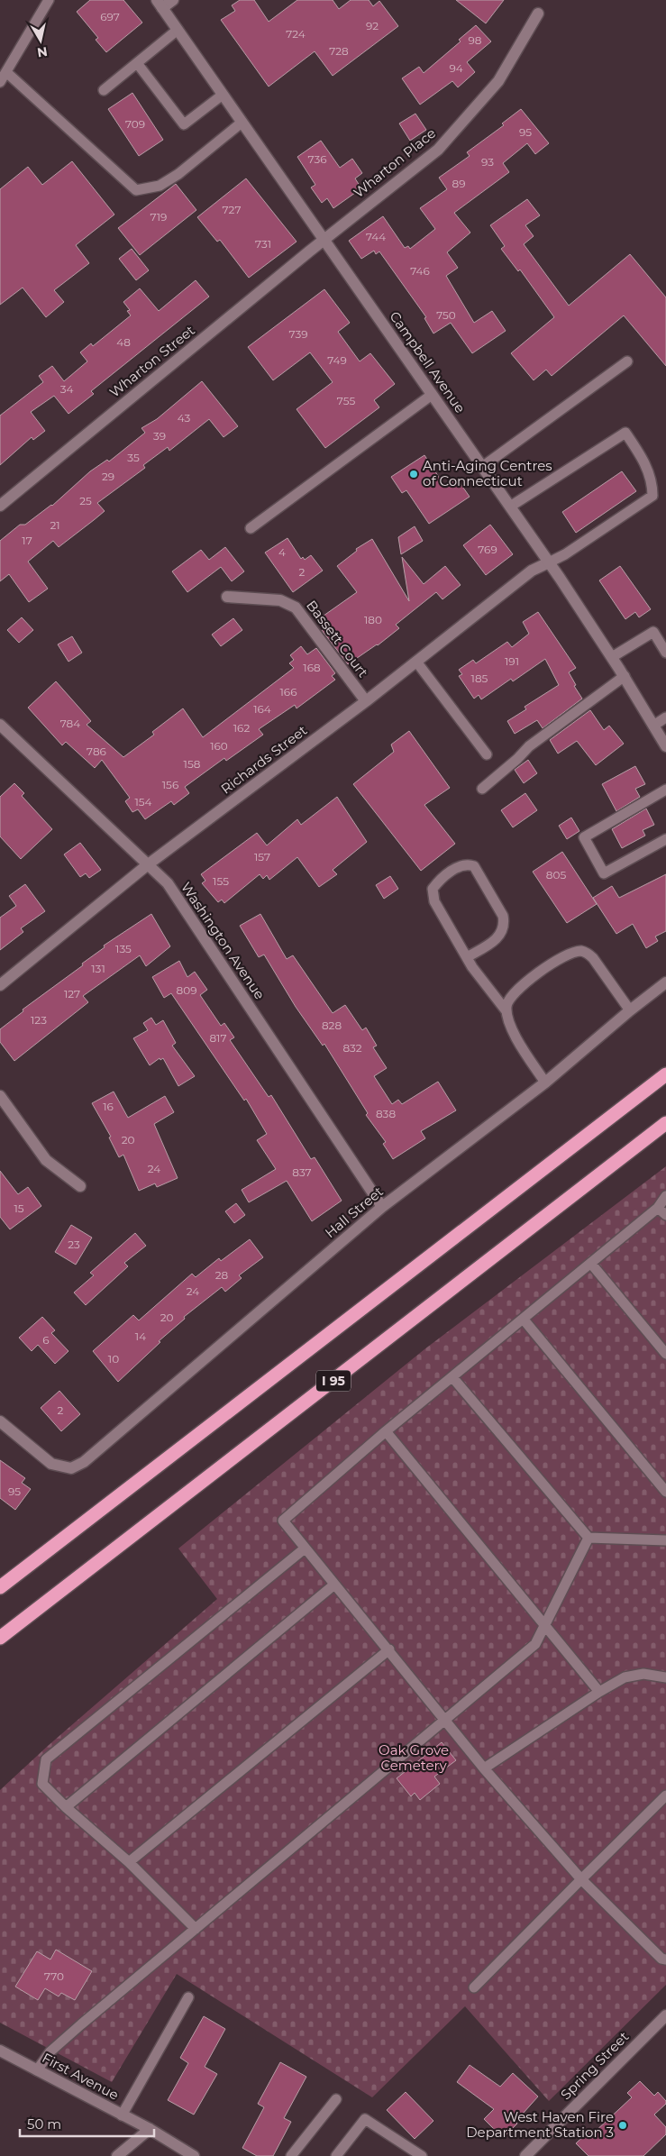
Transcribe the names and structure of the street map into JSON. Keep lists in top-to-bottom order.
{
  "streets": {
    "highway": ["I 95"],
    "street": [
      "Wharton Place",
      "Wharton Street",
      "Campbell Avenue",
      "Bassett Court",
      "Richards Street",
      "Washington Avenue",
      "Hall Street",
      "Spring Street",
      "First Avenue"
    ]
  },
  "crossings": [
    ["Wharton Place", "Wharton Street"],
    ["Wharton Place", "Campbell Avenue"],
    ["Wharton Street", "Campbell Avenue"],
    ["Campbell Avenue", "Richards Street"],
    ["Bassett Court", "Richards Street"],
    ["Richards Street", "Washington Avenue"],
    ["Washington Avenue", "Hall Street"]
  ],
  "parks": ["Oak Grove Cemetery"],
  "places": ["Anti-Aging Centres of Connecticut", "West Haven Fire Department Station 3"],
  "house_numbers": [
    "697",
    "92",
    "724",
    "98",
    "728",
    "94",
    "709",
    "95",
    "736",
    "93",
    "89",
    "727",
    "719",
    "744",
    "731",
    "746",
    "750",
    "739",
    "48",
    "749",
    "34",
    "755",
    "43",
    "39",
    "35",
    "29",
    "25",
    "21",
    "17",
    "769",
    "4",
    "2",
    "180",
    "191",
    "168",
    "185",
    "166",
    "164",
    "784",
    "162",
    "160",
    "786",
    "158",
    "156",
    "154",
    "157",
    "805",
    "155",
    "135",
    "131",
    "809",
    "127",
    "123",
    "828",
    "817",
    "832",
    "16",
    "838",
    "20",
    "24",
    "837",
    "15",
    "23",
    "28",
    "24",
    "20",
    "14",
    "6",
    "10",
    "2",
    "95",
    "770"
  ],
  "scale_bar": "50 m",
  "north": "bottom"
}
